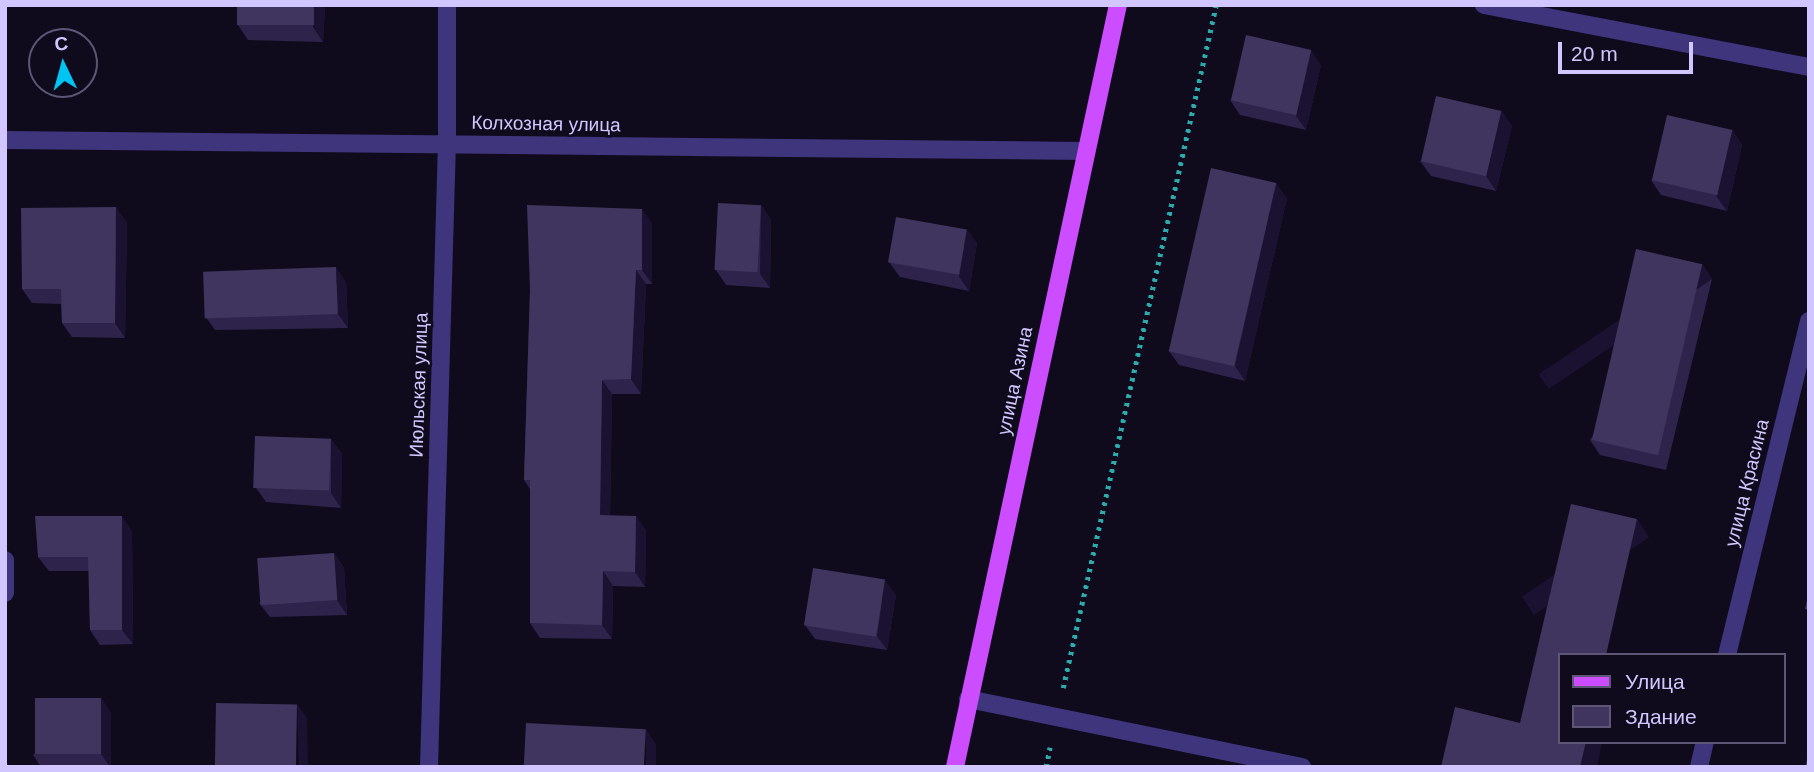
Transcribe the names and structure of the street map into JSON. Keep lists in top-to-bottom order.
{
  "streets": {
    "main road": ["улица Азина"],
    "street": ["Колхозная улица", "Июльская улица", "улица Красина"]
  },
  "crossings": [
    ["Колхозная улица", "улица Азина"],
    ["Колхозная улица", "Июльская улица"]
  ],
  "legend": ["Улица", "Здание"],
  "scale_bar": "20 m",
  "north": "top"
}
